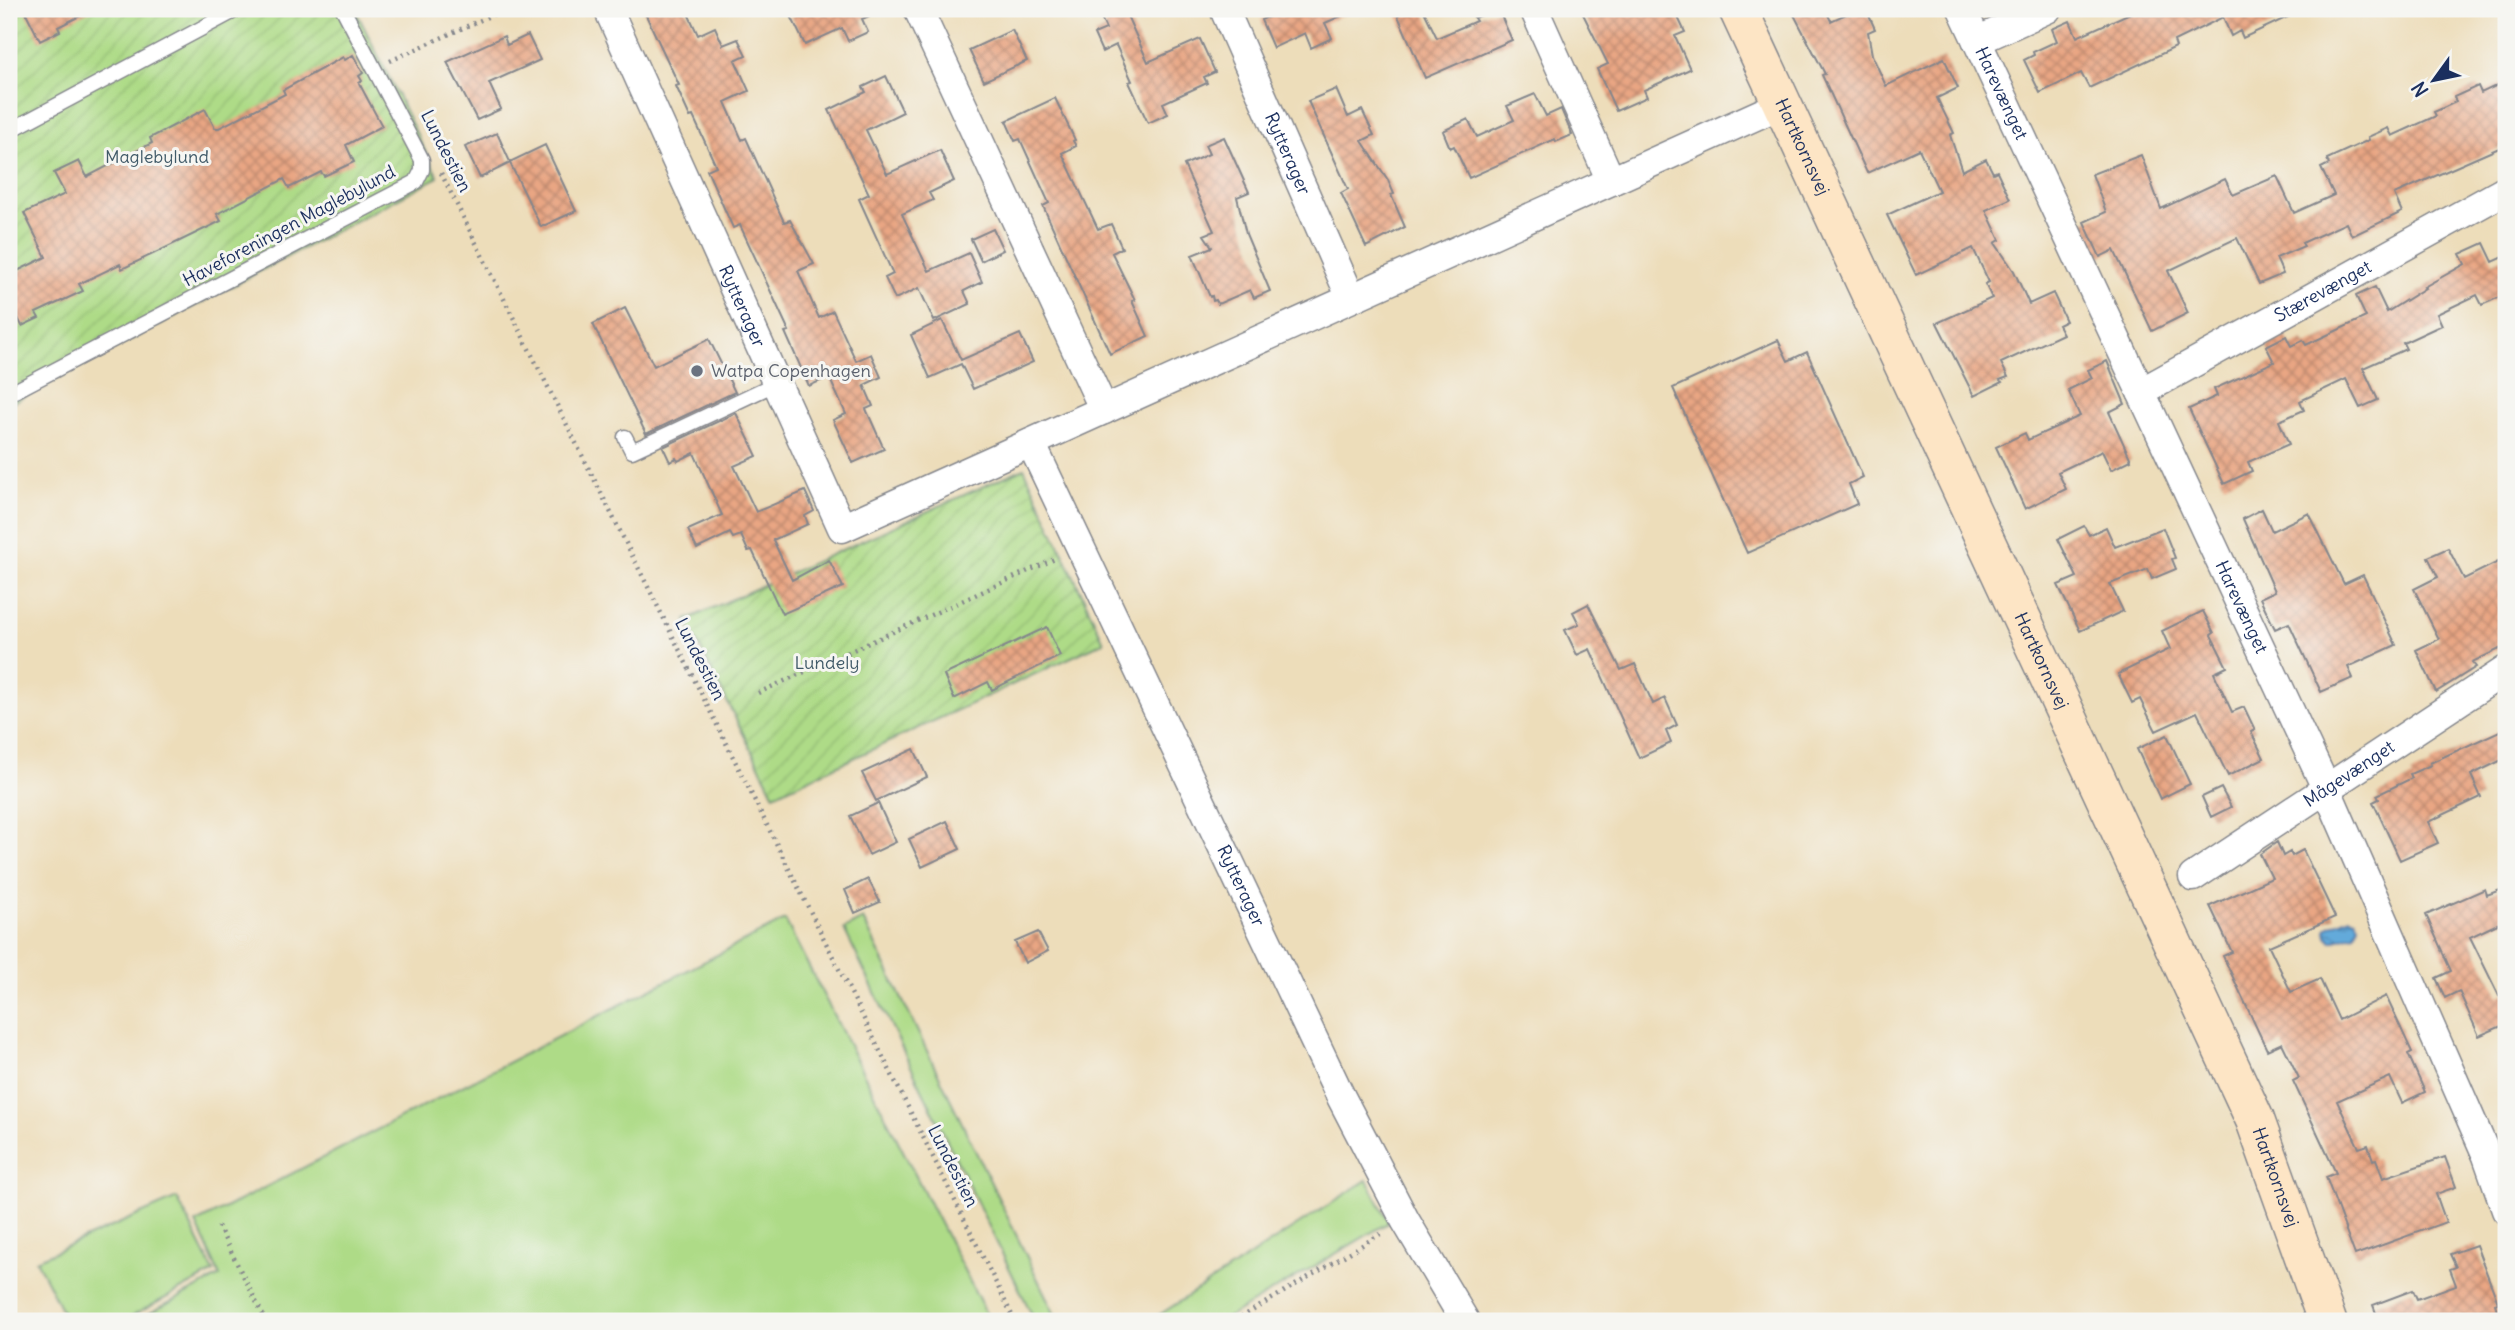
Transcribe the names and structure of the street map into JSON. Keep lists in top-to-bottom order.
{
  "streets": {
    "street": [
      "Harevænget",
      "Hartkornsvej",
      "Rytterager",
      "Stærevænget",
      "Mågevænget"
    ],
    "lane": ["Haveforeningen Maglebylund"],
    "path": ["Lundestien"]
  },
  "crossings": [
    ["Harevænget", "Stærevænget"],
    ["Harevænget", "Mågevænget"],
    ["Hartkornsvej", "Rytterager"]
  ],
  "parks": ["Maglebylund", "Lundely"],
  "places": ["Watpa Copenhagen"],
  "north": "bottom left"
}
